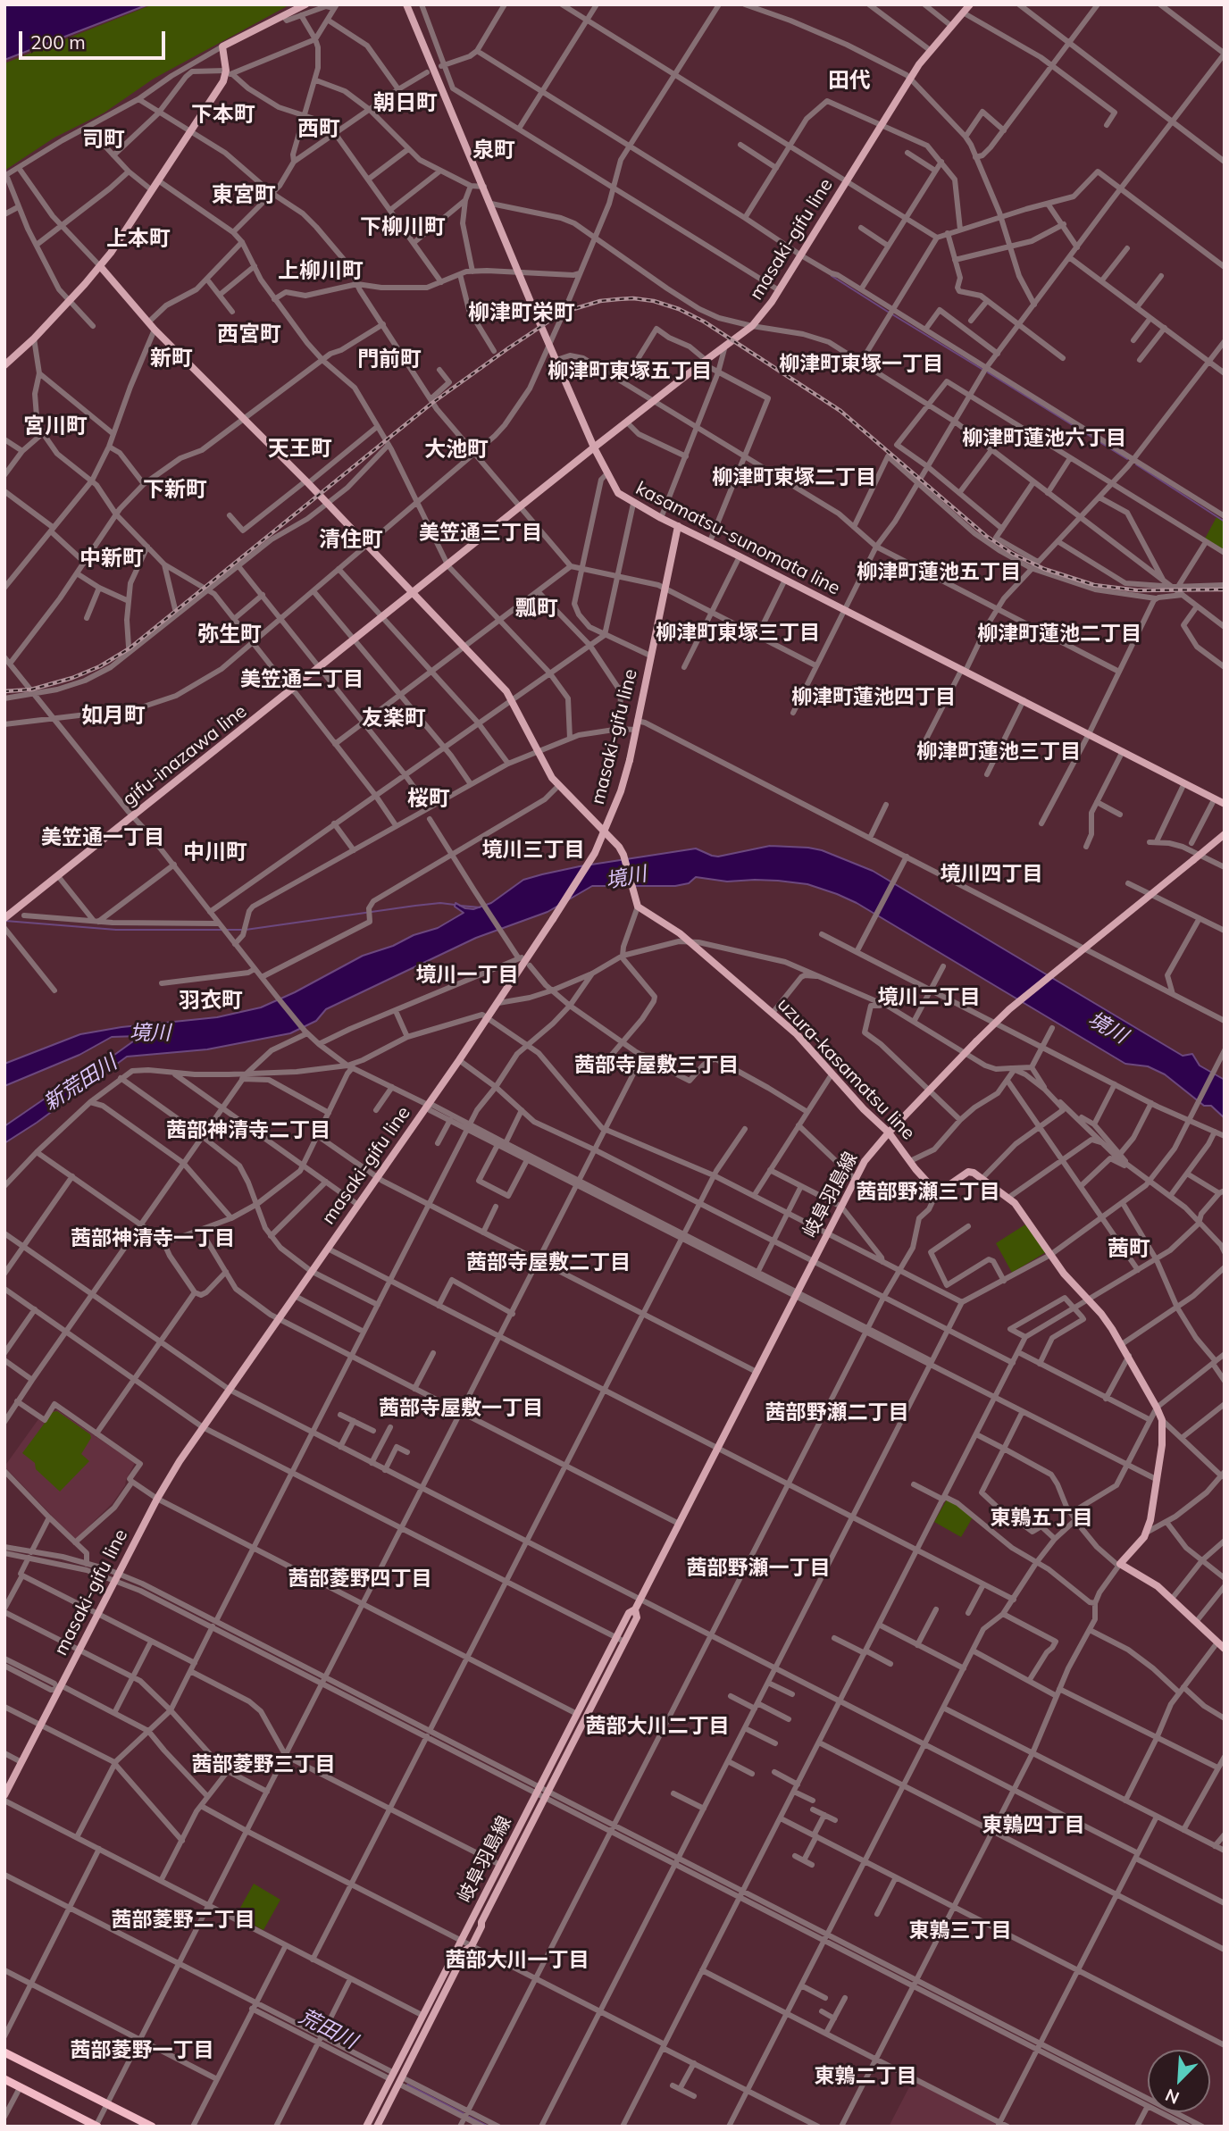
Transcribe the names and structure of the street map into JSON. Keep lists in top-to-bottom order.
{
  "streets": {
    "main road": [
      "masaki-gifu line",
      "kasamatsu-sunomata line",
      "gifu-inazawa line",
      "uzura-kasamatsu line",
      "岐阜羽島線"
    ]
  },
  "crossings": [
    ["masaki-gifu line", "kasamatsu-sunomata line"],
    ["masaki-gifu line", "gifu-inazawa line"],
    ["kasamatsu-sunomata line", "gifu-inazawa line"],
    ["uzura-kasamatsu line", "岐阜羽島線"]
  ],
  "districts": [
    "田代",
    "朝日町",
    "下本町",
    "西町",
    "司町",
    "泉町",
    "東宮町",
    "下柳川町",
    "上本町",
    "上柳川町",
    "柳津町栄町",
    "西宮町",
    "新町",
    "門前町",
    "柳津町東塚一丁目",
    "柳津町東塚五丁目",
    "宮川町",
    "柳津町蓮池六丁目",
    "天王町",
    "大池町",
    "柳津町東塚二丁目",
    "下新町",
    "美笠通三丁目",
    "清住町",
    "中新町",
    "柳津町蓮池五丁目",
    "瓢町",
    "柳津町東塚三丁目",
    "柳津町蓮池二丁目",
    "弥生町",
    "美笠通二丁目",
    "柳津町蓮池四丁目",
    "如月町",
    "友楽町",
    "柳津町蓮池三丁目",
    "桜町",
    "美笠通一丁目",
    "境川三丁目",
    "中川町",
    "境川四丁目",
    "境川一丁目",
    "境川二丁目",
    "羽衣町",
    "茜部寺屋敷三丁目",
    "茜部神清寺二丁目",
    "茜部野瀬三丁目",
    "茜部神清寺一丁目",
    "茜町",
    "茜部寺屋敷二丁目",
    "茜部寺屋敷一丁目",
    "茜部野瀬二丁目",
    "東鶉五丁目",
    "茜部野瀬一丁目",
    "茜部菱野四丁目",
    "茜部大川二丁目",
    "茜部菱野三丁目",
    "東鶉四丁目",
    "茜部菱野二丁目",
    "東鶉三丁目",
    "茜部大川一丁目",
    "茜部菱野一丁目",
    "東鶉二丁目"
  ],
  "water": ["境川", "新荒田川", "荒田川"],
  "scale_bar": "200 m",
  "north": "bottom left"
}
